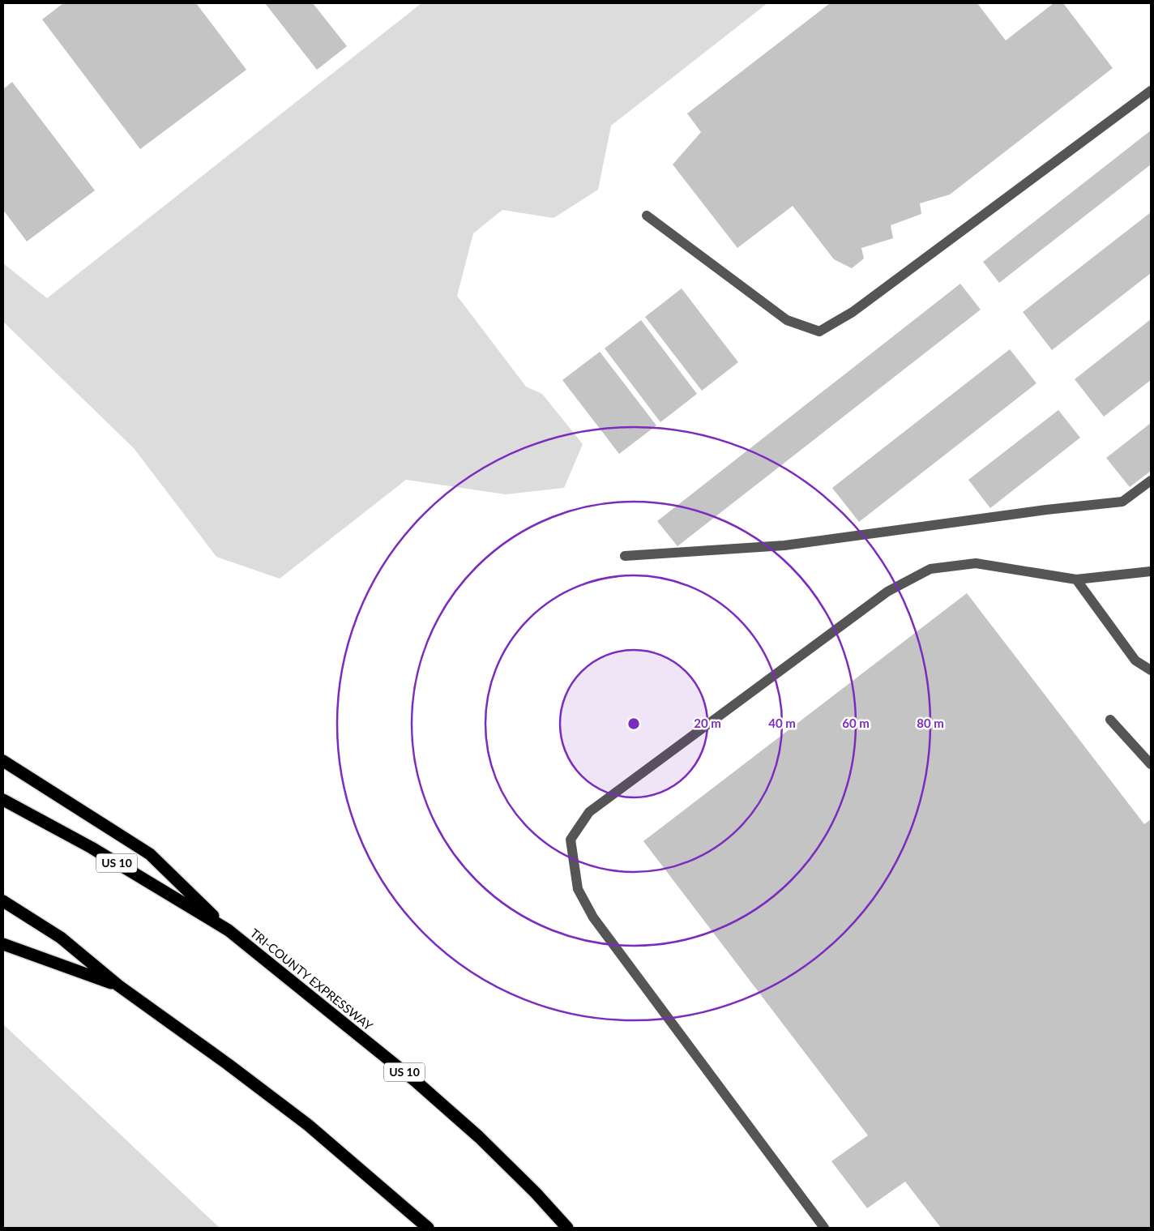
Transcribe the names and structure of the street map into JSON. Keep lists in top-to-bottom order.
{
  "streets": {
    "highway": ["US 10", "TRI-COUNTY EXPRESSWAY"]
  },
  "rings": [
    "20 m",
    "40 m",
    "60 m",
    "80 m"
  ]
}
